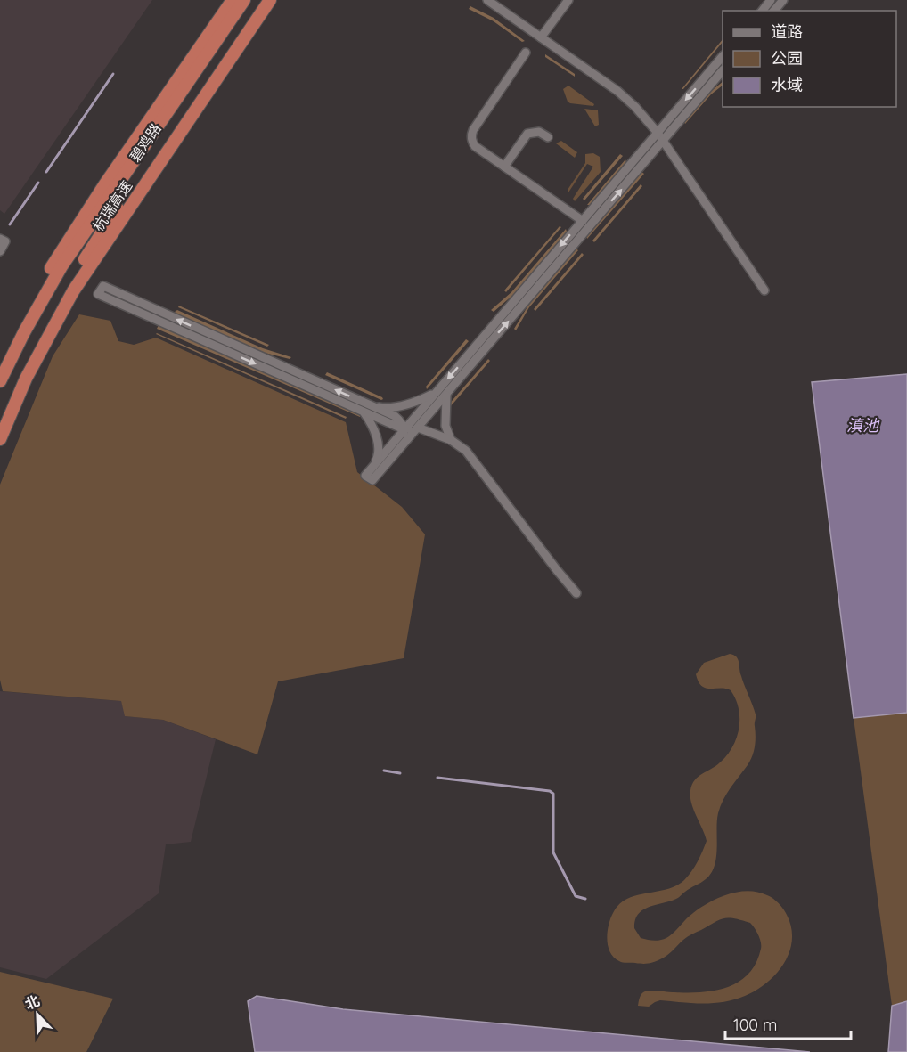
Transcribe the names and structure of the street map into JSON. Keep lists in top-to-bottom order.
{
  "streets": {
    "highway": ["碧鸡路", "杭瑞高速"]
  },
  "water": ["滇池"],
  "legend": ["道路", "公园", "水域"],
  "scale_bar": "100 m",
  "north": "top left"
}
